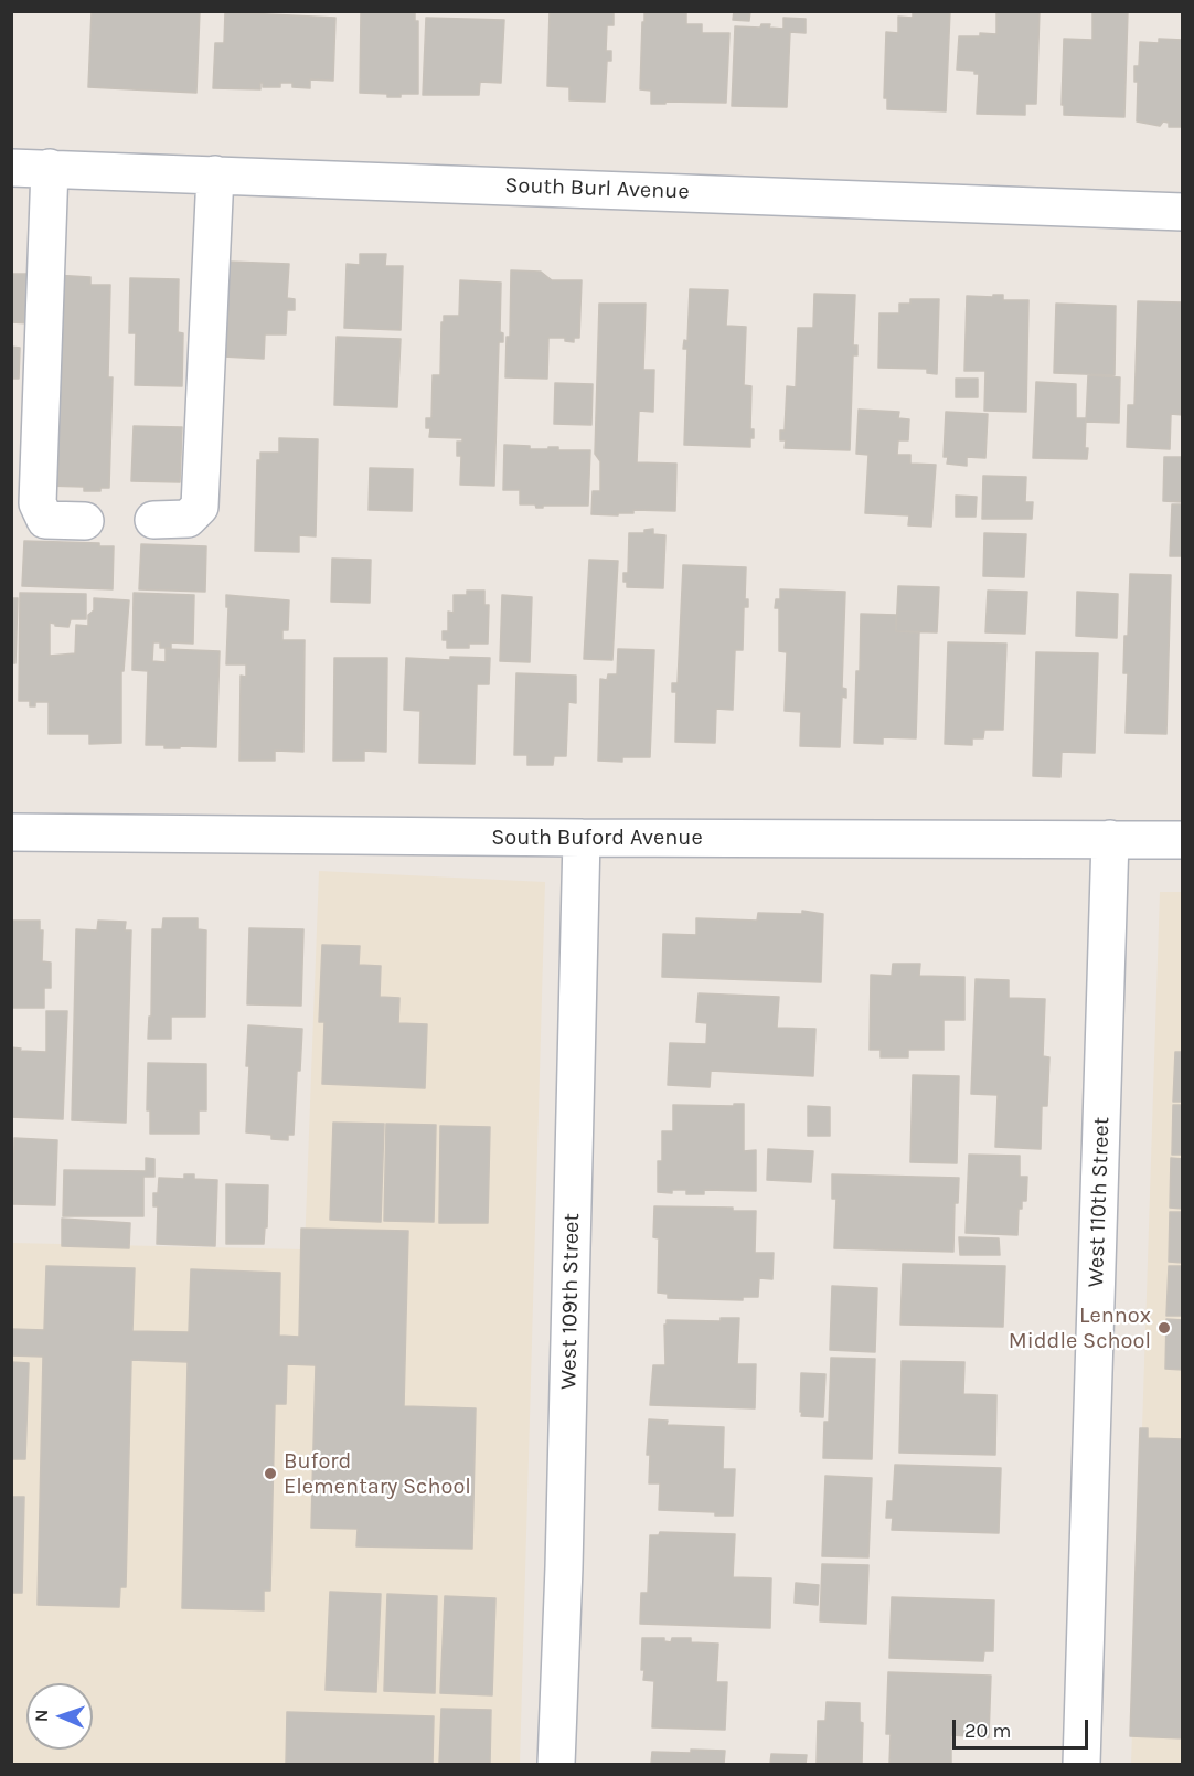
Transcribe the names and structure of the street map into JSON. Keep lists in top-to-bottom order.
{
  "streets": {
    "street": [
      "South Burl Avenue",
      "South Buford Avenue",
      "West 110th Street",
      "West 109th Street"
    ]
  },
  "crossings": [
    ["South Buford Avenue", "West 110th Street"],
    ["South Buford Avenue", "West 109th Street"]
  ],
  "places": ["Lennox Middle School", "Buford Elementary School"],
  "scale_bar": "20 m",
  "north": "left"
}
